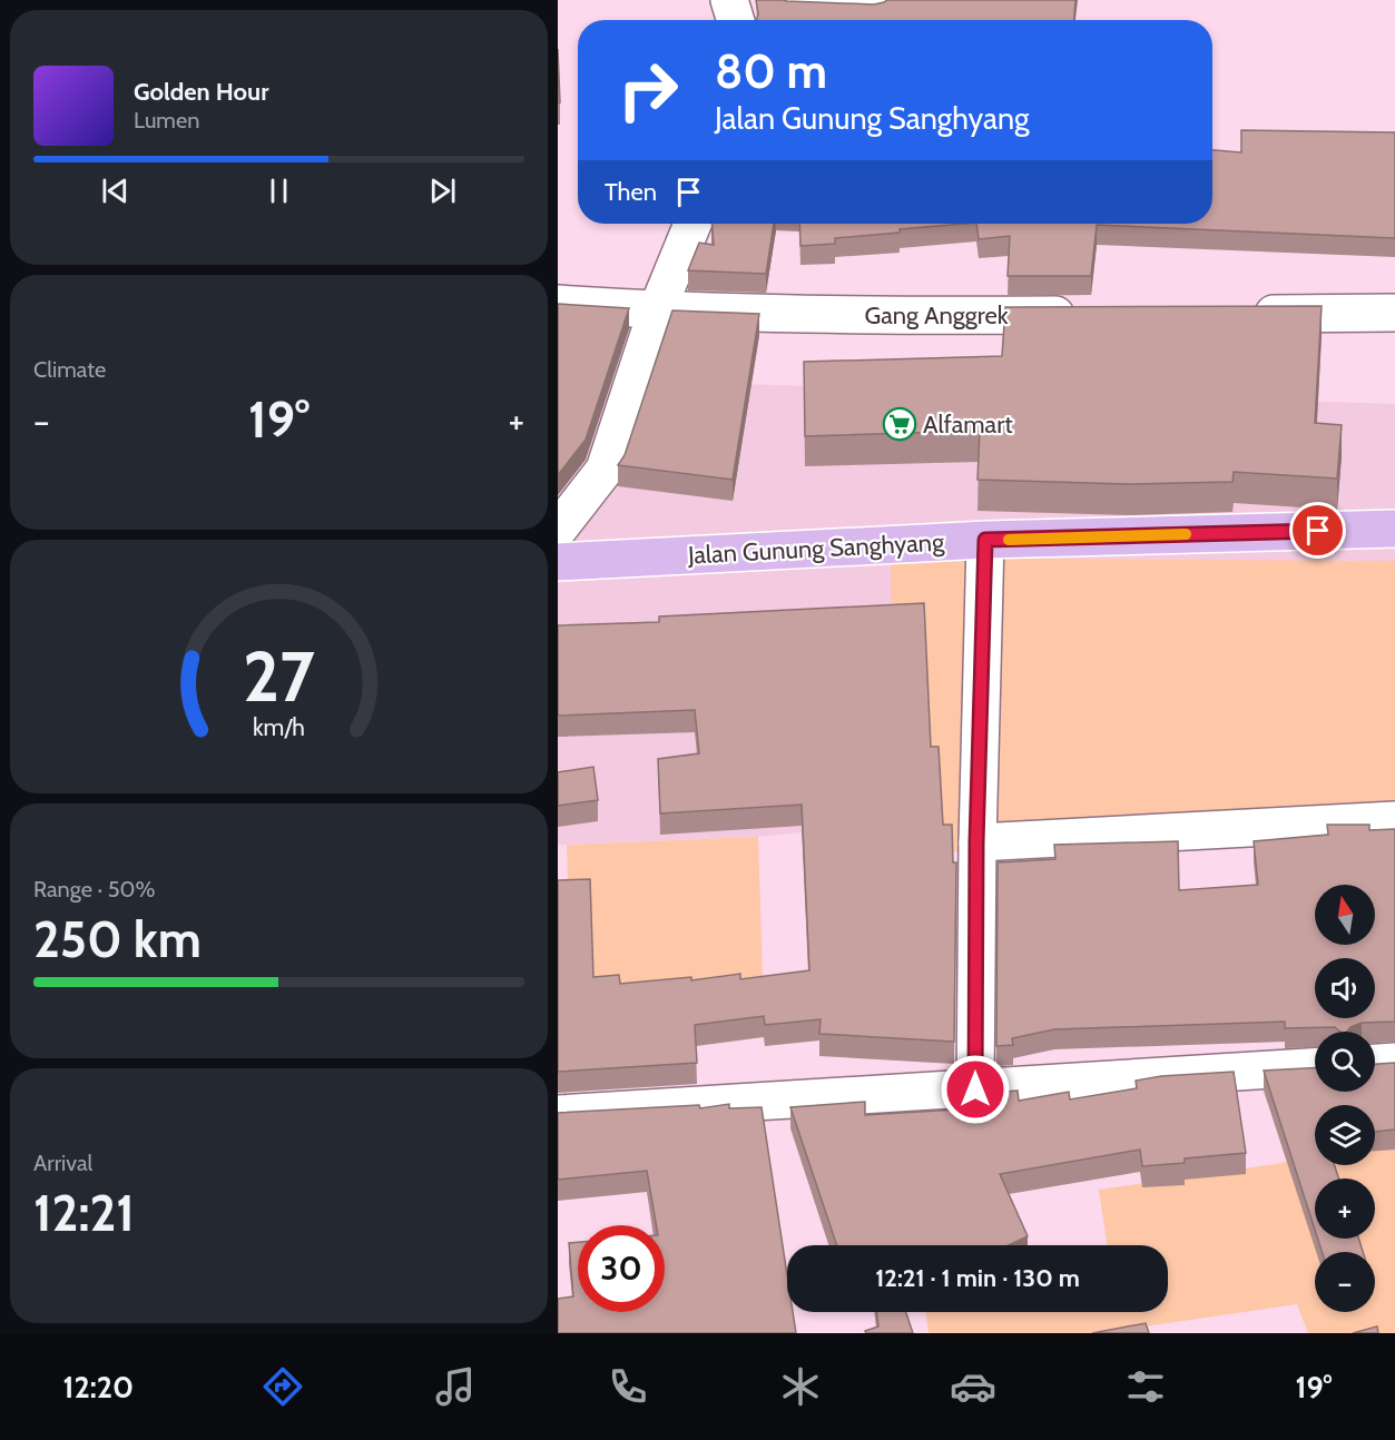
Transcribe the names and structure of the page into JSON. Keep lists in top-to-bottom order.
{
  "streets": {
    "main road": ["Jalan Gunung Sanghyang"],
    "street": ["Gang Anggrek"]
  },
  "places": {
    "supermarket": ["Alfamart"]
  },
  "north": "top",
  "page": {
    "turn": ["80 m", "Jalan Gunung Sanghyang"],
    "song": ["Golden Hour", "Lumen"],
    "then": "Then",
    "tile": [
      "Climate",
      ["Range · 50%", "250 km"],
      ["Arrival", "12:21"]
    ],
    "heat": ["−", "19°", "+"],
    "map_buttons": ["+", "−"],
    "limit": "30",
    "trip": "12:21 · 1 min · 130 m",
    "tabs": ["12:20", "19°"],
    "gauge": ["27", "km/h"]
  }
}
